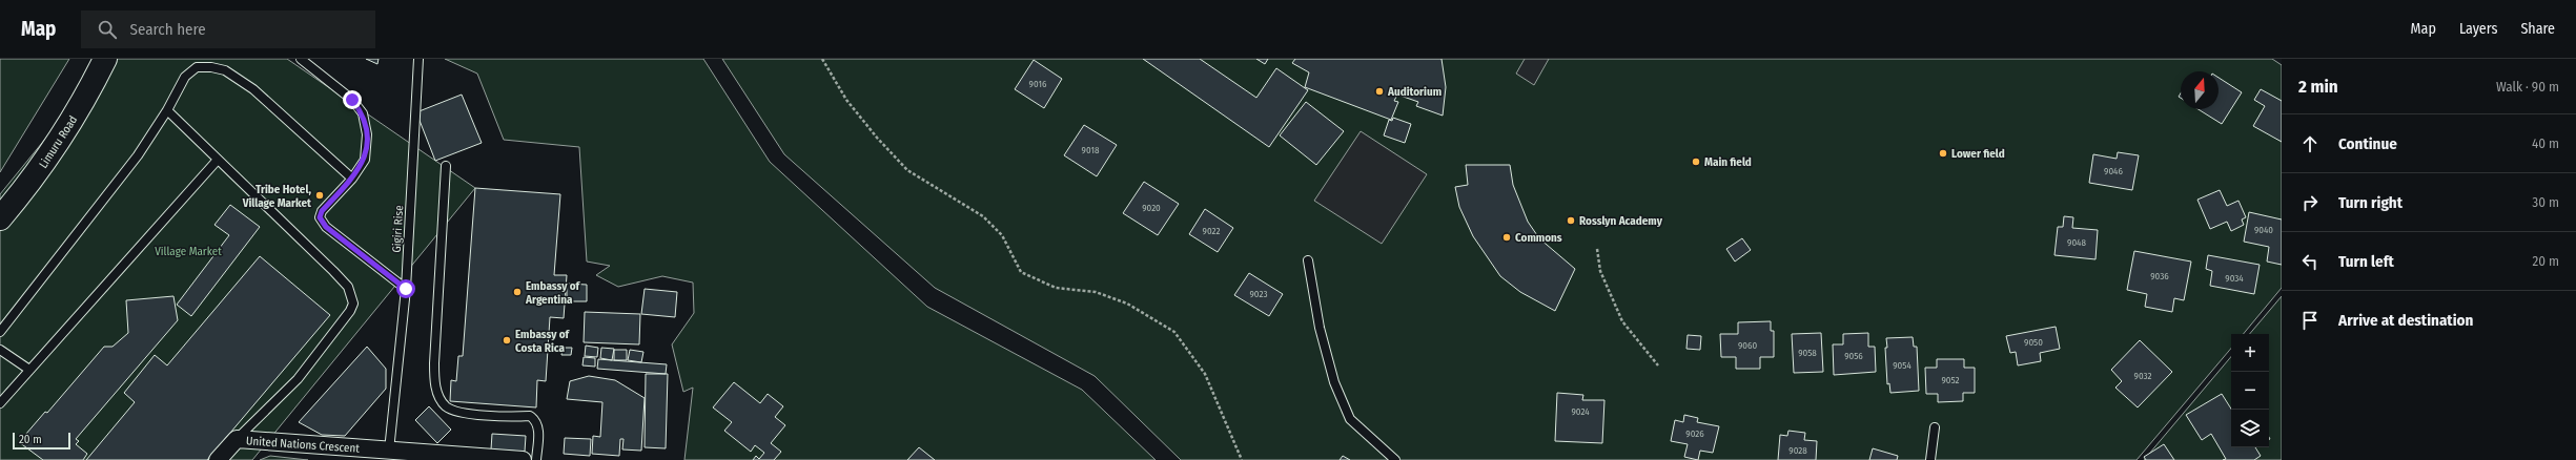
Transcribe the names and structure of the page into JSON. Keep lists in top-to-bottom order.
{
  "streets": {
    "main road": ["Limuru Road"],
    "street": ["United Nations Crescent"],
    "lane": ["Gigiri Rise"]
  },
  "crossings": [
    ["Gigiri Rise", "United Nations Crescent"]
  ],
  "parks": ["Village Market"],
  "places": [
    "Auditorium",
    "Lower field",
    "Main field",
    "Tribe Hotel, Village Market",
    "Rosslyn Academy",
    "Commons",
    "Embassy of Argentina",
    "Embassy of Costa Rica"
  ],
  "house_numbers": [
    "9016",
    "9018",
    "9046",
    "9020",
    "9040",
    "9022",
    "9048",
    "9036",
    "9034",
    "9023",
    "9050",
    "9060",
    "9058",
    "9056",
    "9054",
    "9032",
    "9052",
    "9024",
    "9026",
    "9028"
  ],
  "scale_bar": "20 m",
  "north": "top",
  "page": {
    "header": "Map",
    "search": "Search here",
    "nav": ["Map", "Layers", "Share"],
    "heading": ["2 min", "Walk · 90 m"],
    "list": [
      ["Continue", "40 m"],
      ["Turn right", "30 m"],
      ["Turn left", "20 m"],
      "Arrive at destination"
    ],
    "map_buttons": ["+", "−"],
    "scale": "20 m"
  }
}
